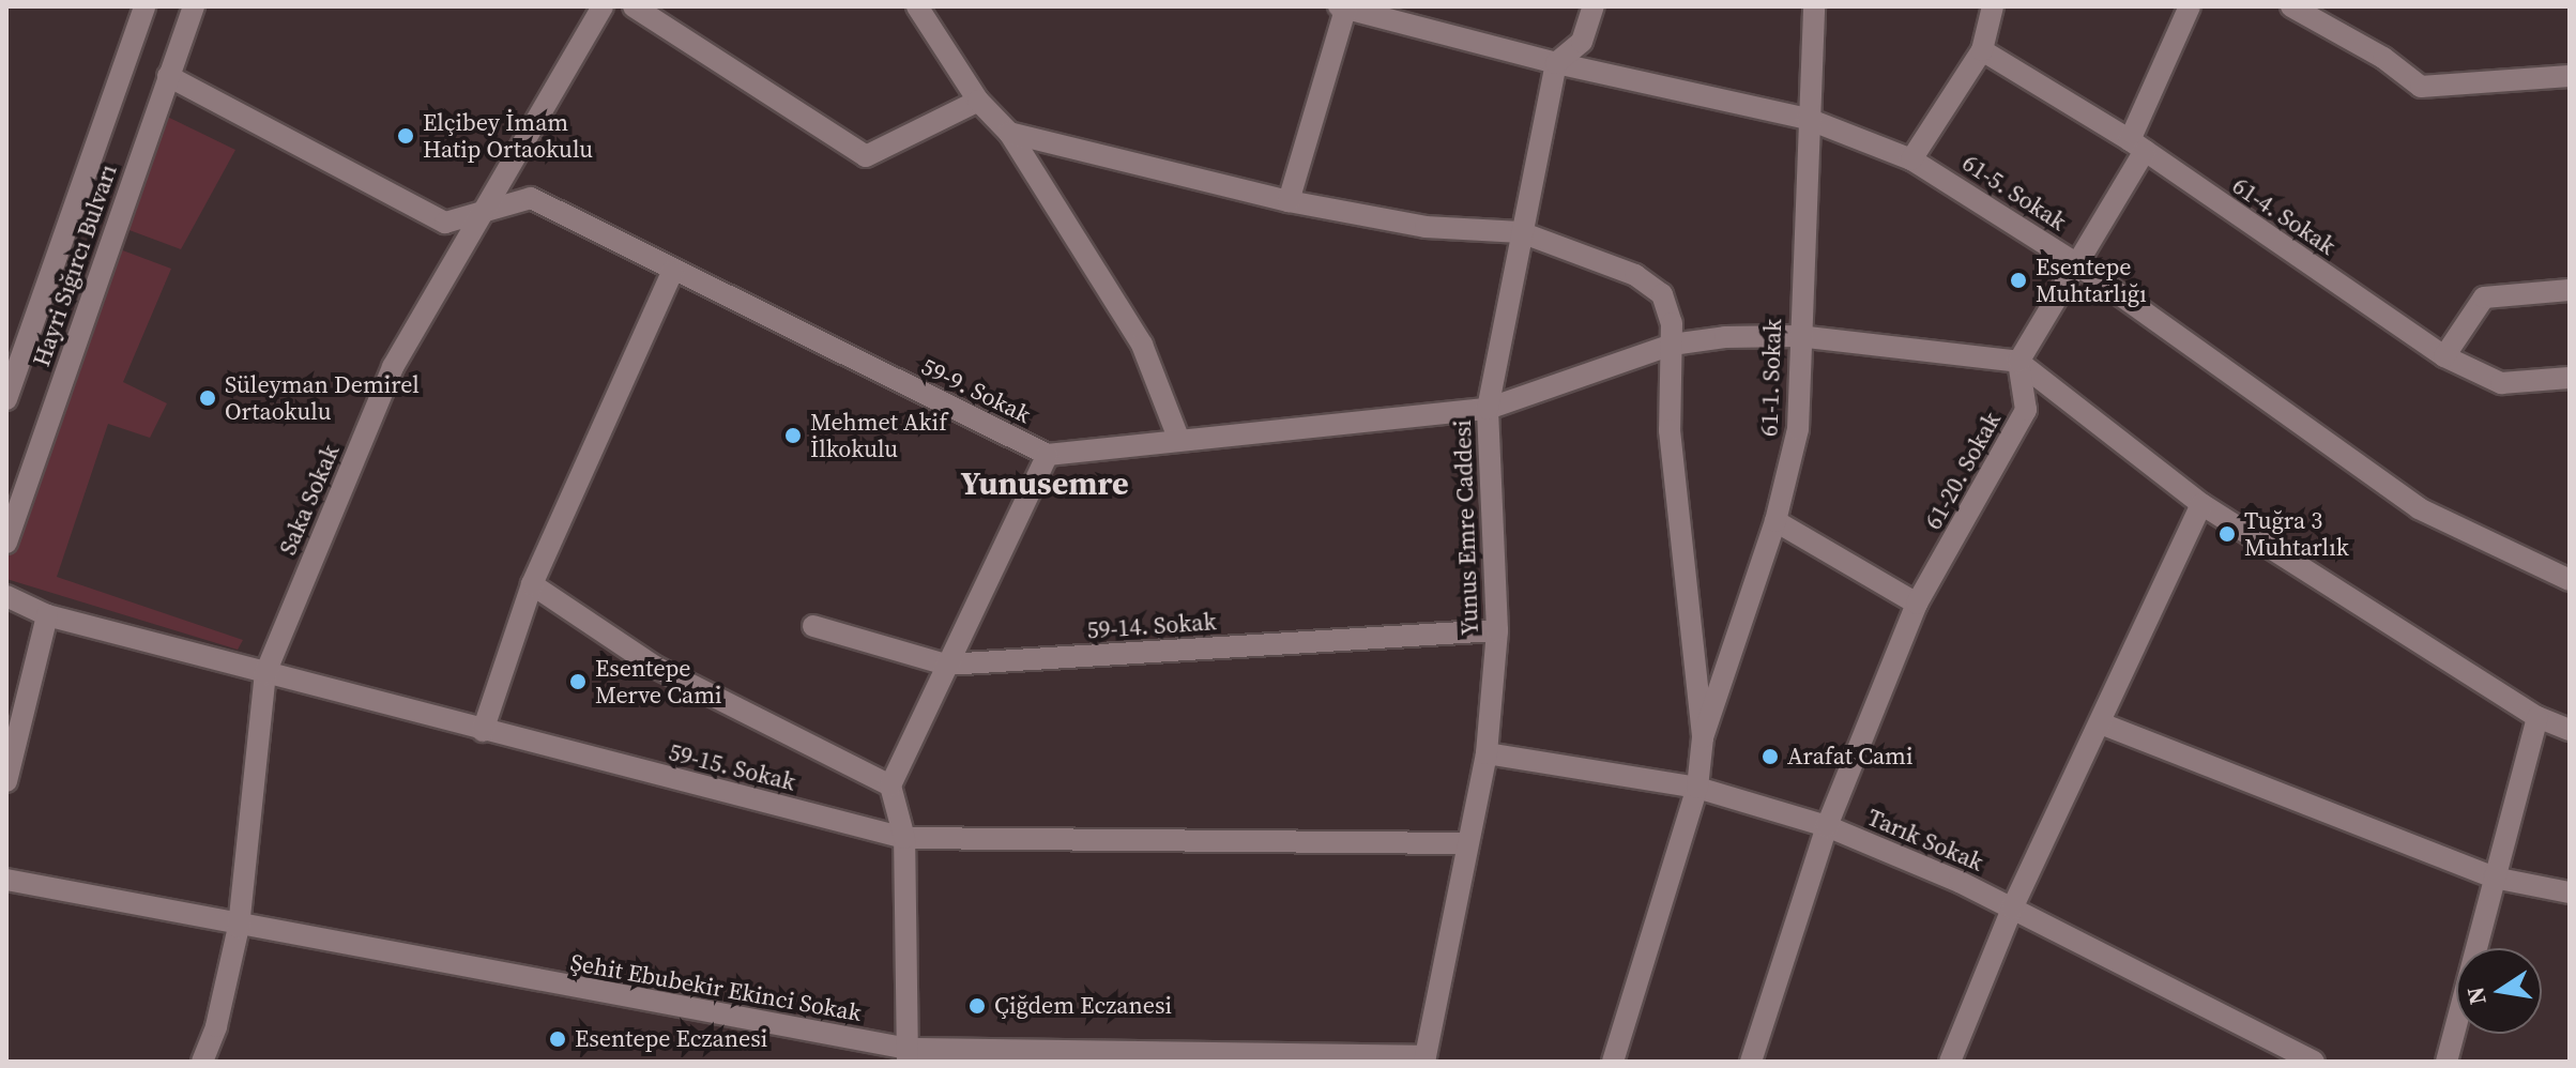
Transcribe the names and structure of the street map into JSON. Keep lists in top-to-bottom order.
{
  "streets": {
    "street": [
      "61-5. Sokak",
      "61-4. Sokak",
      "Hayri Sığırcı Bulvarı",
      "61-1. Sokak",
      "59-9. Sokak",
      "61-20. Sokak",
      "Saka Sokak",
      "Yunus Emre Caddesi",
      "59-14. Sokak",
      "59-15. Sokak",
      "Tarık Sokak",
      "Şehit Ebubekir Ekinci Sokak"
    ]
  },
  "crossings": [
    ["61-5. Sokak", "61-1. Sokak"],
    ["61-5. Sokak", "Yunus Emre Caddesi"],
    ["Hayri Sığırcı Bulvarı", "59-9. Sokak"],
    ["61-1. Sokak", "59-9. Sokak"],
    ["61-1. Sokak", "Tarık Sokak"],
    ["59-9. Sokak", "61-20. Sokak"],
    ["59-9. Sokak", "Saka Sokak"],
    ["59-9. Sokak", "Yunus Emre Caddesi"],
    ["61-20. Sokak", "Tarık Sokak"],
    ["Saka Sokak", "59-15. Sokak"],
    ["Saka Sokak", "Şehit Ebubekir Ekinci Sokak"],
    ["Yunus Emre Caddesi", "59-14. Sokak"],
    ["Yunus Emre Caddesi", "59-15. Sokak"],
    ["Yunus Emre Caddesi", "Tarık Sokak"],
    ["Yunus Emre Caddesi", "Şehit Ebubekir Ekinci Sokak"]
  ],
  "districts": ["Yunusemre"],
  "places": [
    "Elçibey İmam Hatip Ortaokulu",
    "Esentepe Muhtarlığı",
    "Süleyman Demirel Ortaokulu",
    "Mehmet Akif İlkokulu",
    "Tuğra 3 Muhtarlık",
    "Esentepe Merve Cami",
    "Arafat Cami",
    "Çiğdem Eczanesi",
    "Esentepe Eczanesi"
  ],
  "north": "left"
}
